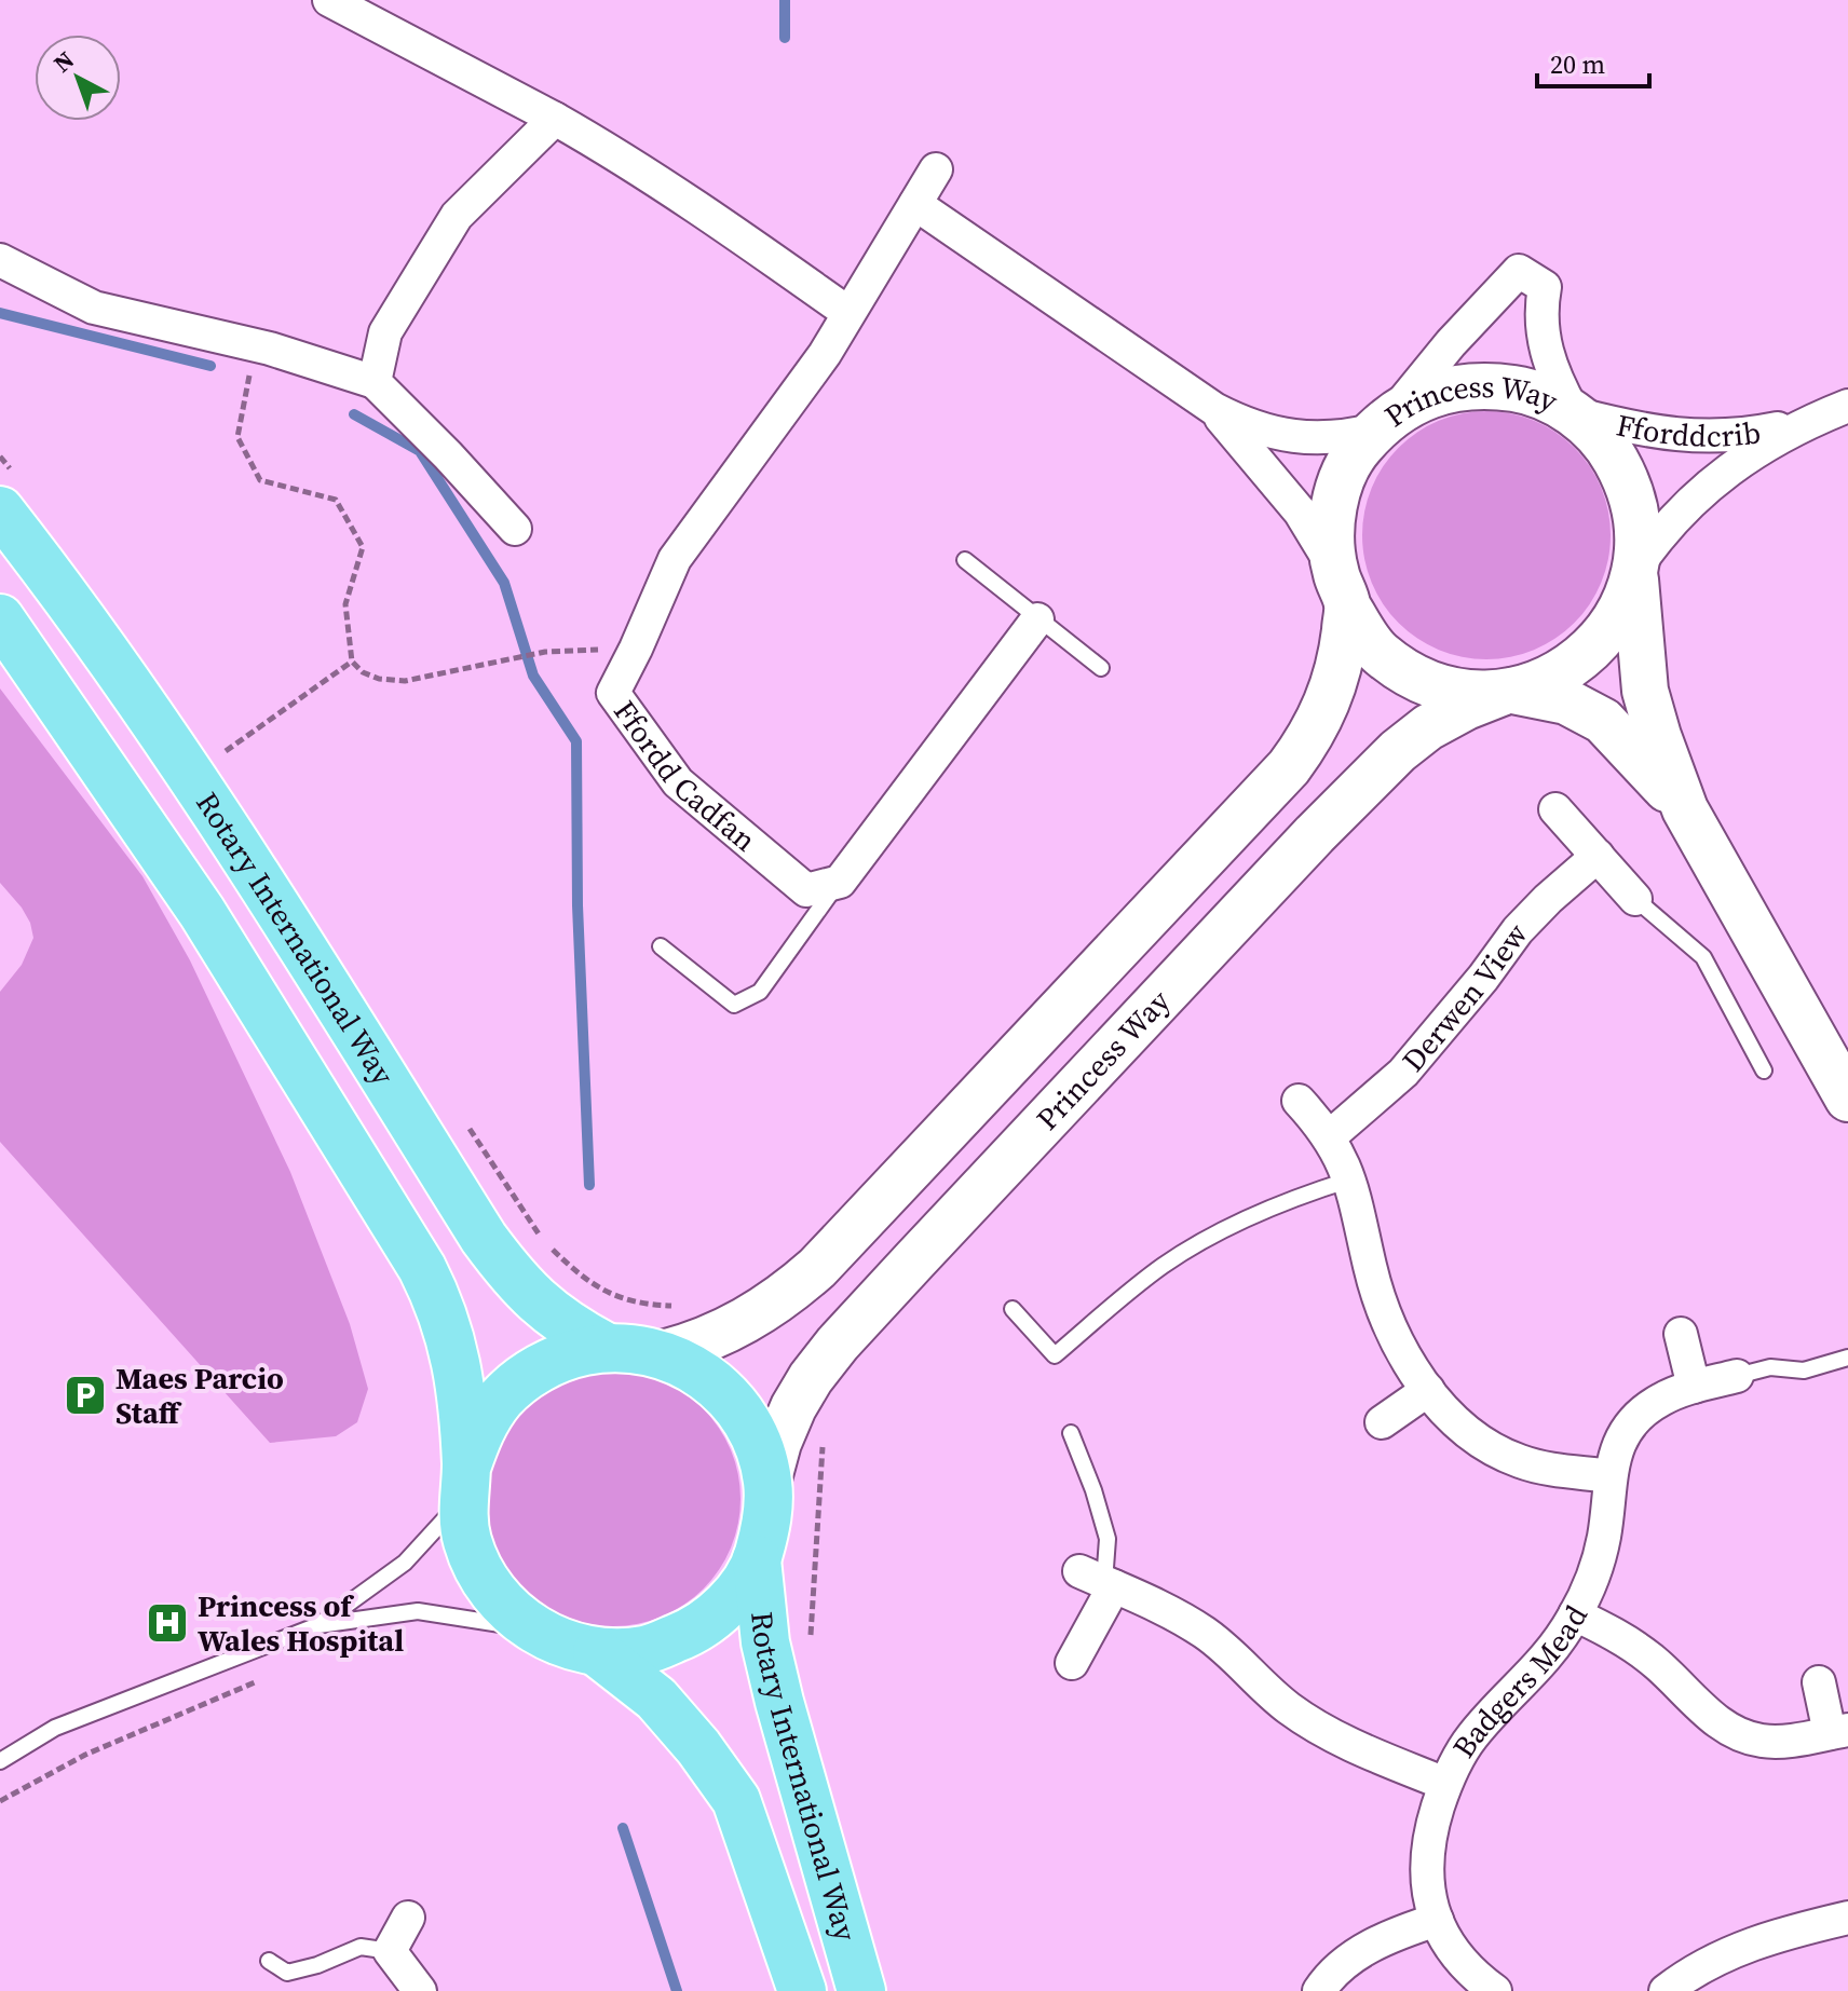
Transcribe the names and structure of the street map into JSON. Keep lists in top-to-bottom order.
{
  "streets": {
    "main road": ["Rotary International Way"],
    "street": [
      "Princess Way",
      "Fforddcrib",
      "Ffordd Cadfan",
      "Derwen View",
      "Badgers Mead"
    ]
  },
  "crossings": [
    ["Princess Way", "Fforddcrib"],
    ["Princess Way", "Rotary International Way"]
  ],
  "places": {
    "parking": ["Maes Parcio Staff"],
    "hospital": ["Princess of Wales Hospital"]
  },
  "scale_bar": "20 m",
  "north": "top left"
}
